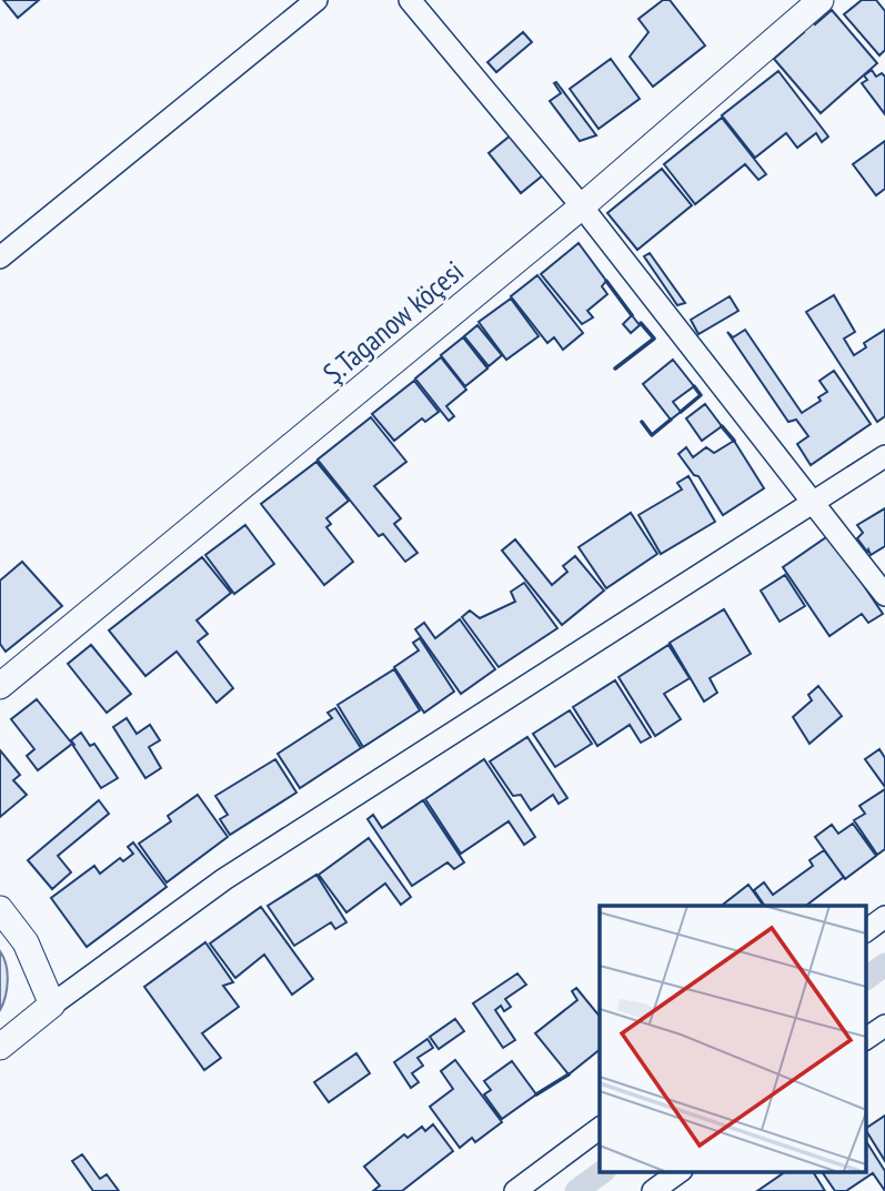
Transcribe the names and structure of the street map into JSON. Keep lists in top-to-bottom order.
{
  "streets": {
    "street": ["Ş.Taganow köçesi"]
  }
}
